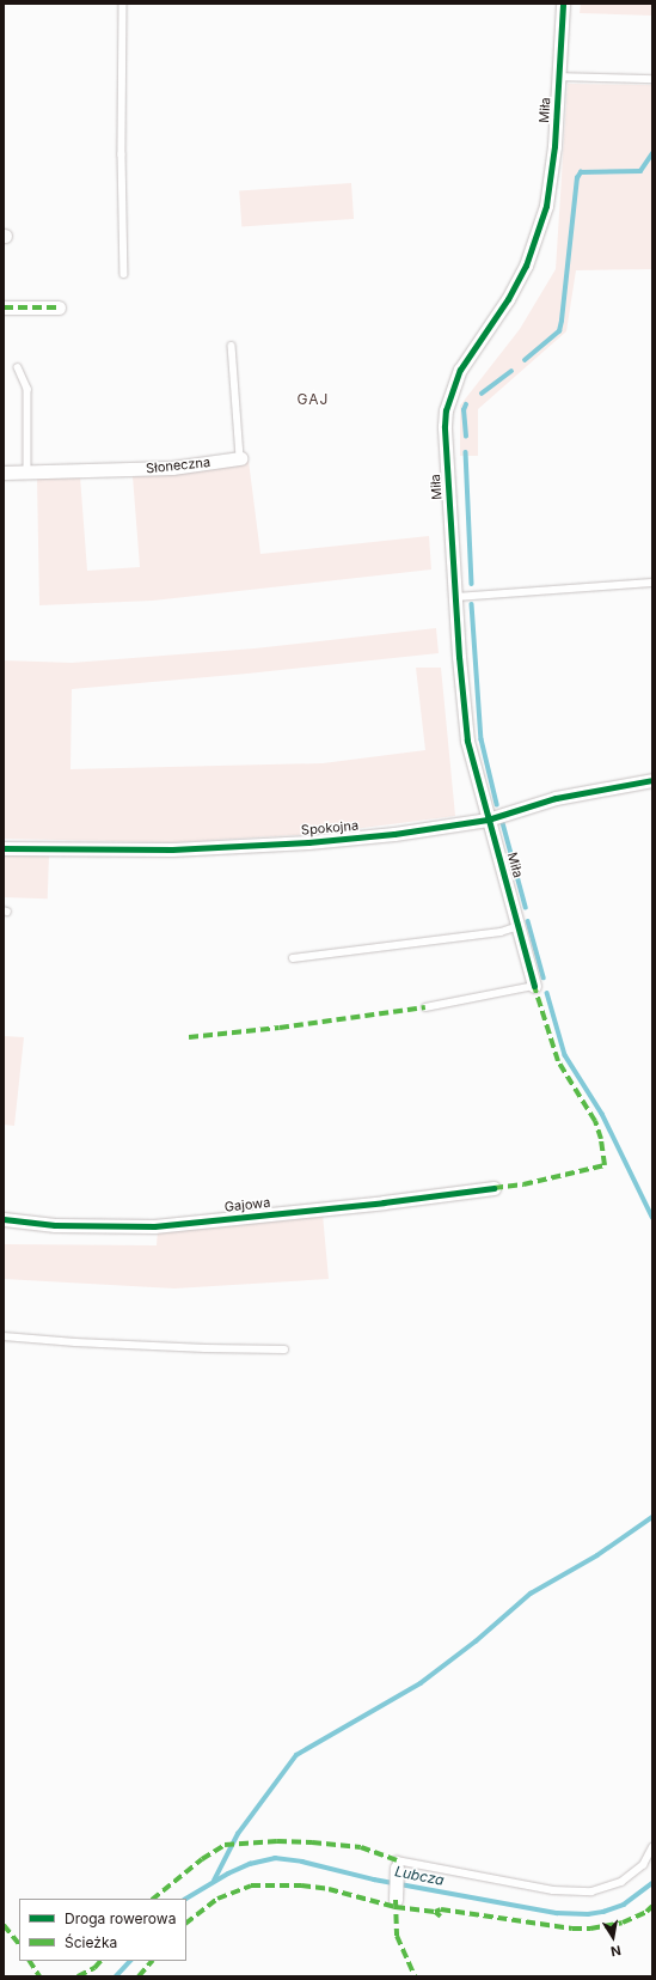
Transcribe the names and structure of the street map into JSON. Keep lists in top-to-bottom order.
{
  "streets": {
    "street": [
      "Miła",
      "Słoneczna",
      "Spokojna",
      "Gajowa"
    ]
  },
  "crossings": [
    ["Miła", "Spokojna"]
  ],
  "districts": ["GAJ"],
  "water": ["Lubcza"],
  "legend": ["Droga rowerowa", "Ścieżka"],
  "north": "bottom"
}
